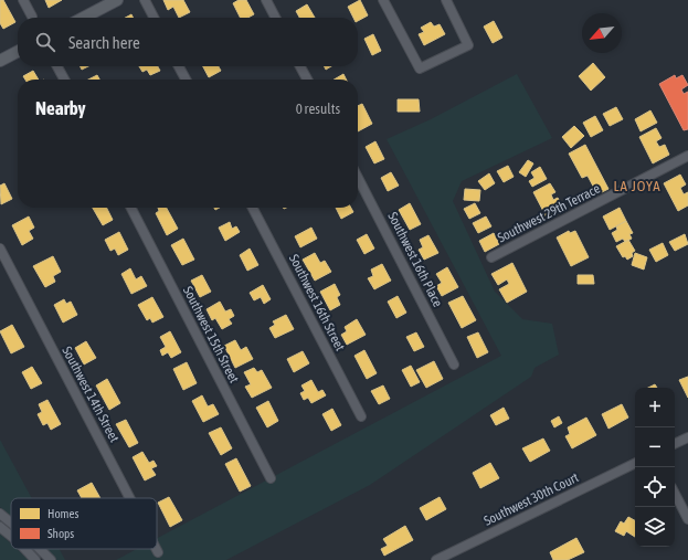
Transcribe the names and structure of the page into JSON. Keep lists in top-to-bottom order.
{
  "streets": {
    "street": [
      "Southwest 29th Terrace",
      "Southwest 16th Place",
      "Southwest 16th Street",
      "Southwest 15th Street",
      "Southwest 14th Street",
      "Southwest 30th Court"
    ]
  },
  "districts": ["LA JOYA"],
  "legend": ["Homes", "Shops"],
  "north": "bottom left",
  "page": {
    "search": "Search here",
    "heading": ["Nearby", "0 results"],
    "map_buttons": ["+", "−"]
  }
}
